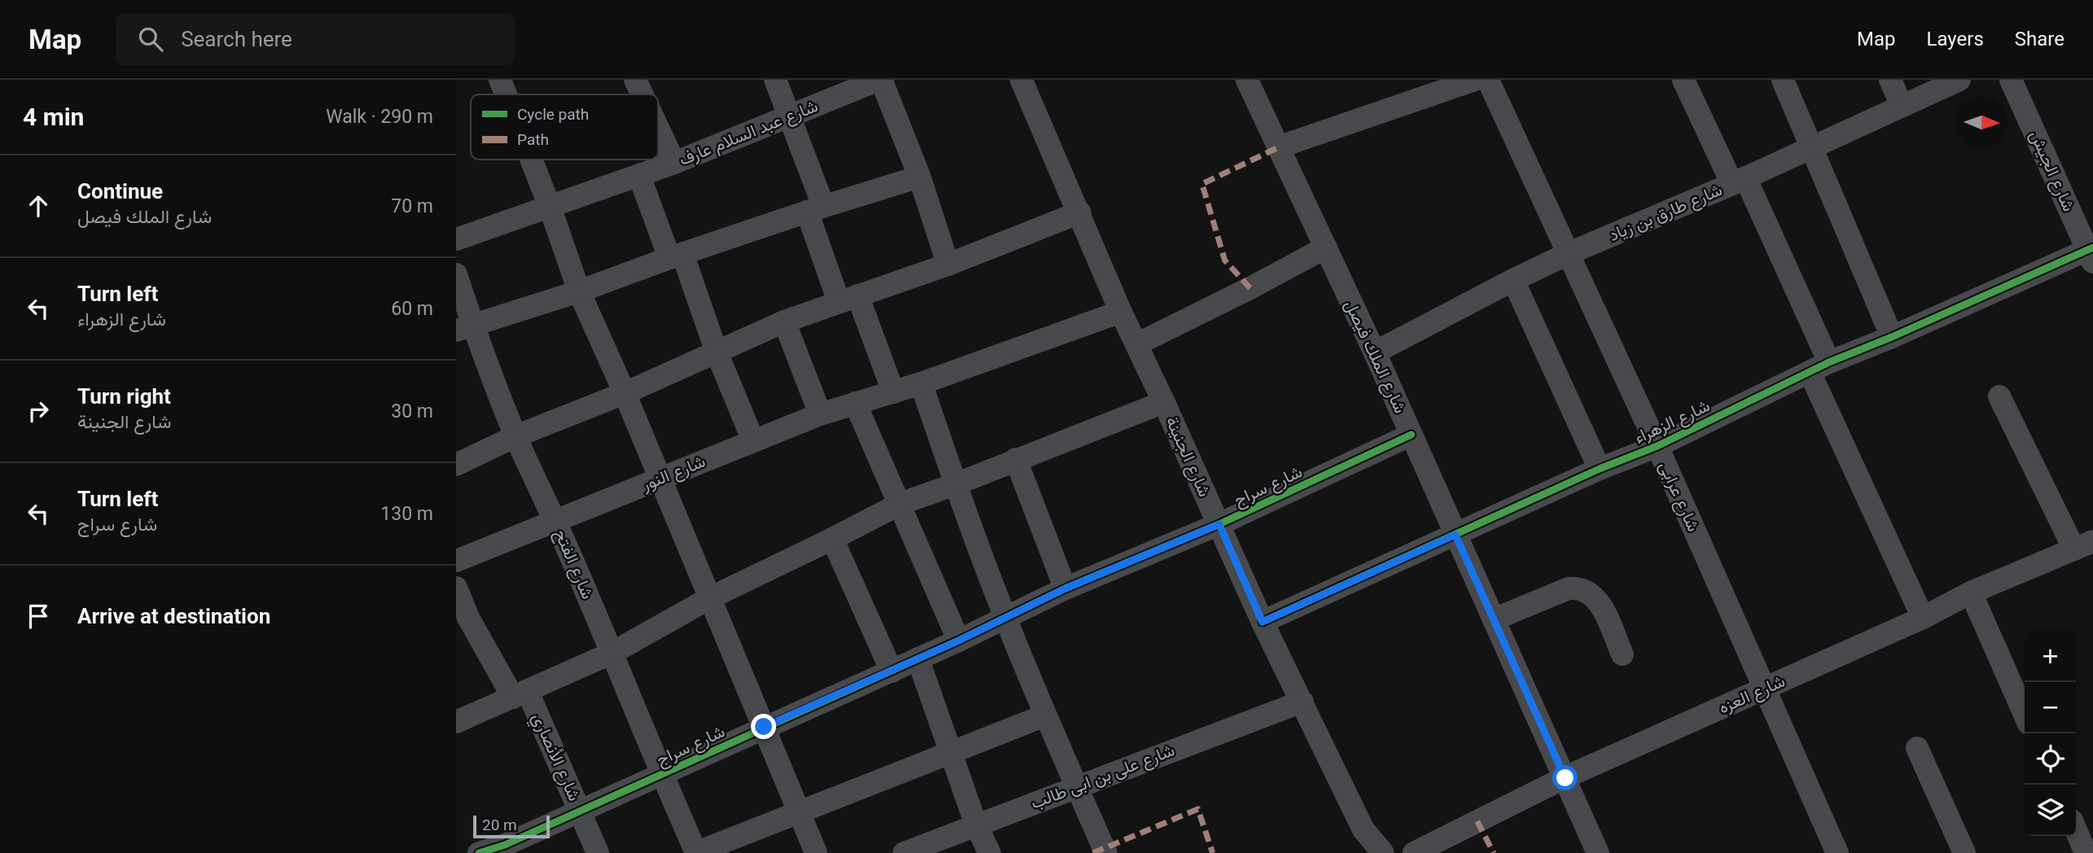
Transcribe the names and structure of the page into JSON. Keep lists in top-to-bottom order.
{
  "streets": {
    "street": [
      "شارع عبد السلام عارف",
      "شارع الجيش",
      "شارع طارق بن زياد",
      "شارع الملك فيصل",
      "شارع الزهراء",
      "شارع الجنينة",
      "شارع النور",
      "شارع سراج",
      "شارع عرابى",
      "شارع الفتح",
      "شارع العزه",
      "شارع الأنصاري",
      "شارع على بن ابى طالب"
    ]
  },
  "crossings": [
    ["شارع الجيش", "شارع الزهراء"],
    ["شارع طارق بن زياد", "شارع الملك فيصل"],
    ["شارع طارق بن زياد", "شارع عرابى"],
    ["شارع الملك فيصل", "شارع الزهراء"],
    ["شارع الملك فيصل", "شارع سراج"],
    ["شارع الملك فيصل", "شارع العزه"],
    ["شارع الزهراء", "شارع الجنينة"],
    ["شارع الزهراء", "شارع عرابى"],
    ["شارع الجنينة", "شارع النور"],
    ["شارع الجنينة", "شارع سراج"],
    ["شارع الجنينة", "شارع على بن ابى طالب"],
    ["شارع النور", "شارع الفتح"],
    ["شارع سراج", "شارع الفتح"],
    ["شارع سراج", "شارع الأنصاري"],
    ["شارع عرابى", "شارع العزه"]
  ],
  "legend": ["Cycle path", "Path"],
  "scale_bar": "20 m",
  "north": "right",
  "page": {
    "header": "Map",
    "search": "Search here",
    "nav": ["Map", "Layers", "Share"],
    "heading": ["4 min", "Walk · 290 m"],
    "list": [
      ["Continue", "شارع الملك فيصل", "70 m"],
      ["Turn left", "شارع الزهراء", "60 m"],
      ["Turn right", "شارع الجنينة", "30 m"],
      ["Turn left", "شارع سراج", "130 m"],
      "Arrive at destination"
    ],
    "map_buttons": ["+", "−"],
    "scale": "20 m"
  }
}
